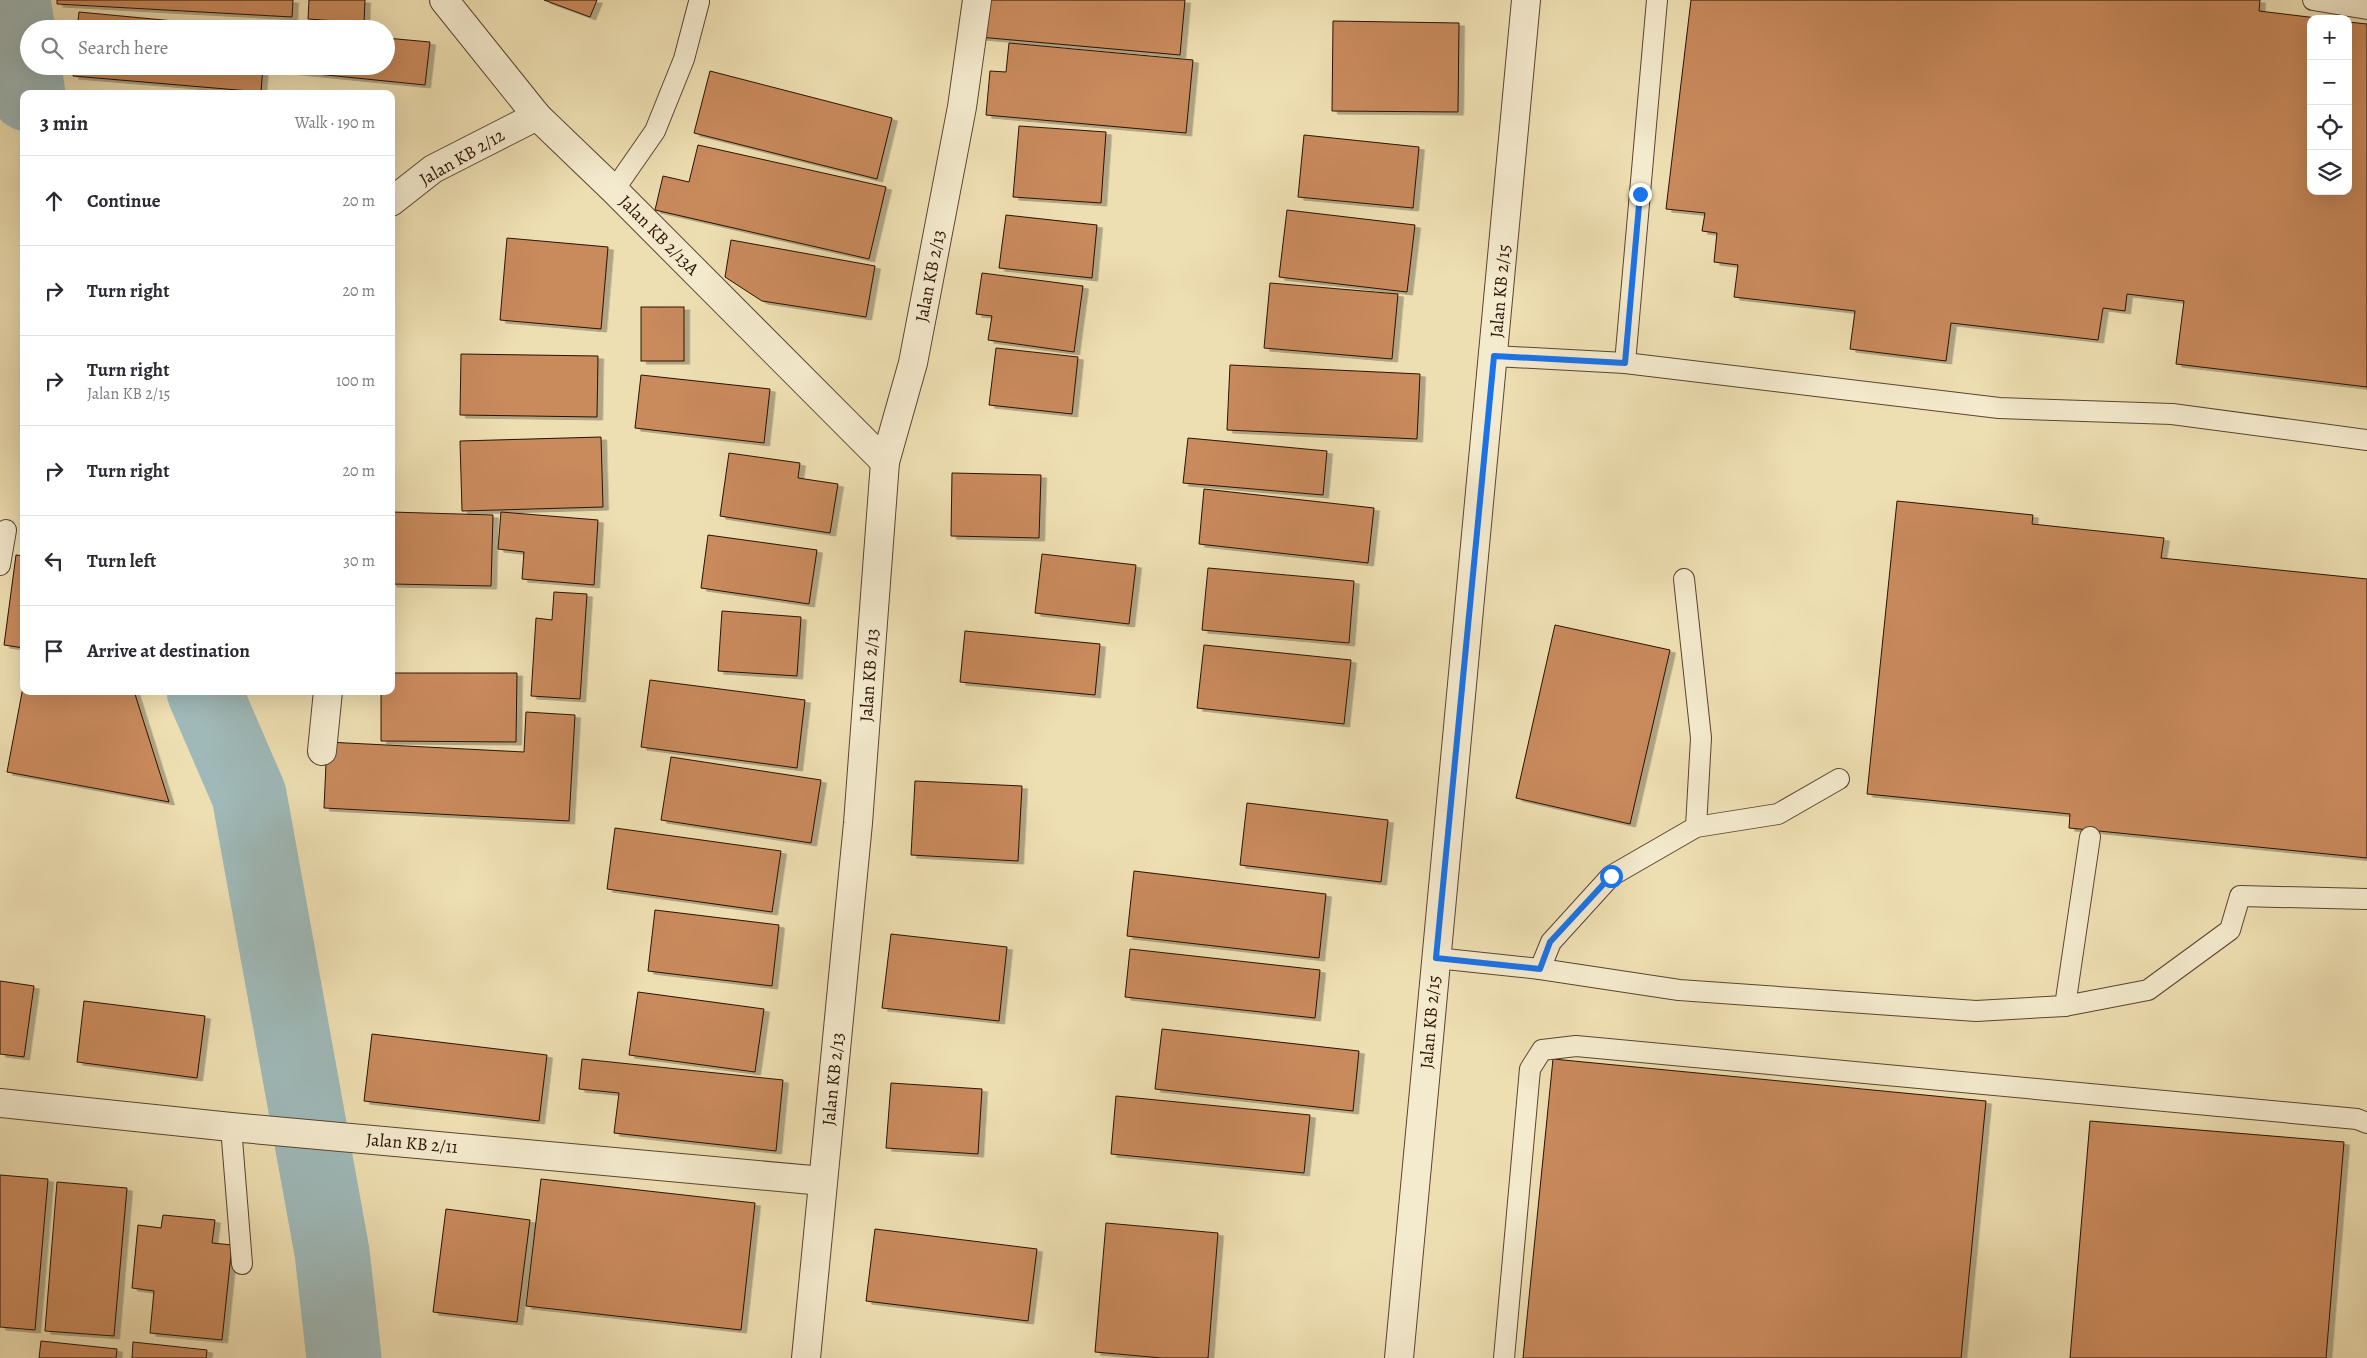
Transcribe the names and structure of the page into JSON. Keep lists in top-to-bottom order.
{
  "streets": {
    "street": [
      "Jalan KB 2/12",
      "Jalan KB 2/13A",
      "Jalan KB 2/13",
      "Jalan KB 2/15",
      "Jalan KB 2/11"
    ]
  },
  "crossings": [
    ["Jalan KB 2/12", "Jalan KB 2/13A"],
    ["Jalan KB 2/13A", "Jalan KB 2/13"],
    ["Jalan KB 2/13", "Jalan KB 2/11"]
  ],
  "page": {
    "map_buttons": ["+", "−"],
    "search": "Search here",
    "heading": ["3 min", "Walk · 190 m"],
    "list": [
      ["Continue", "20 m"],
      ["Turn right", "20 m"],
      ["Turn right", "Jalan KB 2/15", "100 m"],
      ["Turn right", "20 m"],
      ["Turn left", "30 m"],
      "Arrive at destination"
    ]
  }
}
